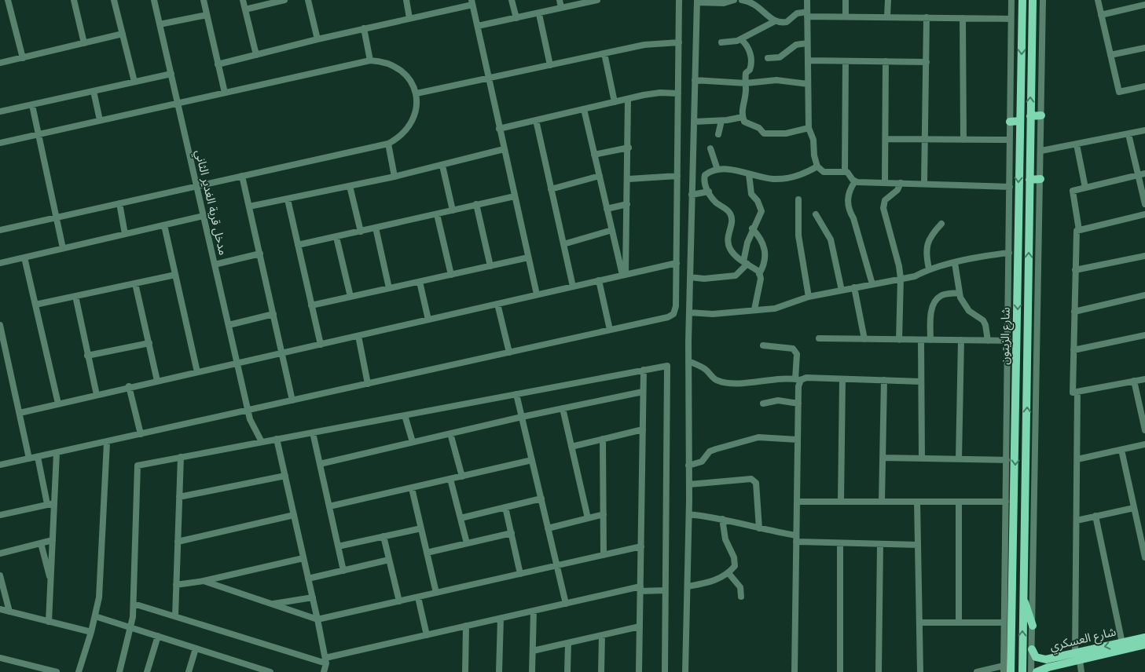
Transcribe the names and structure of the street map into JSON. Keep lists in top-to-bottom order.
{
  "streets": {
    "main road": ["شارع الزيتون", "شارع العسكري"],
    "street": ["مدخل قرية الغدير الثاني"]
  }
}
